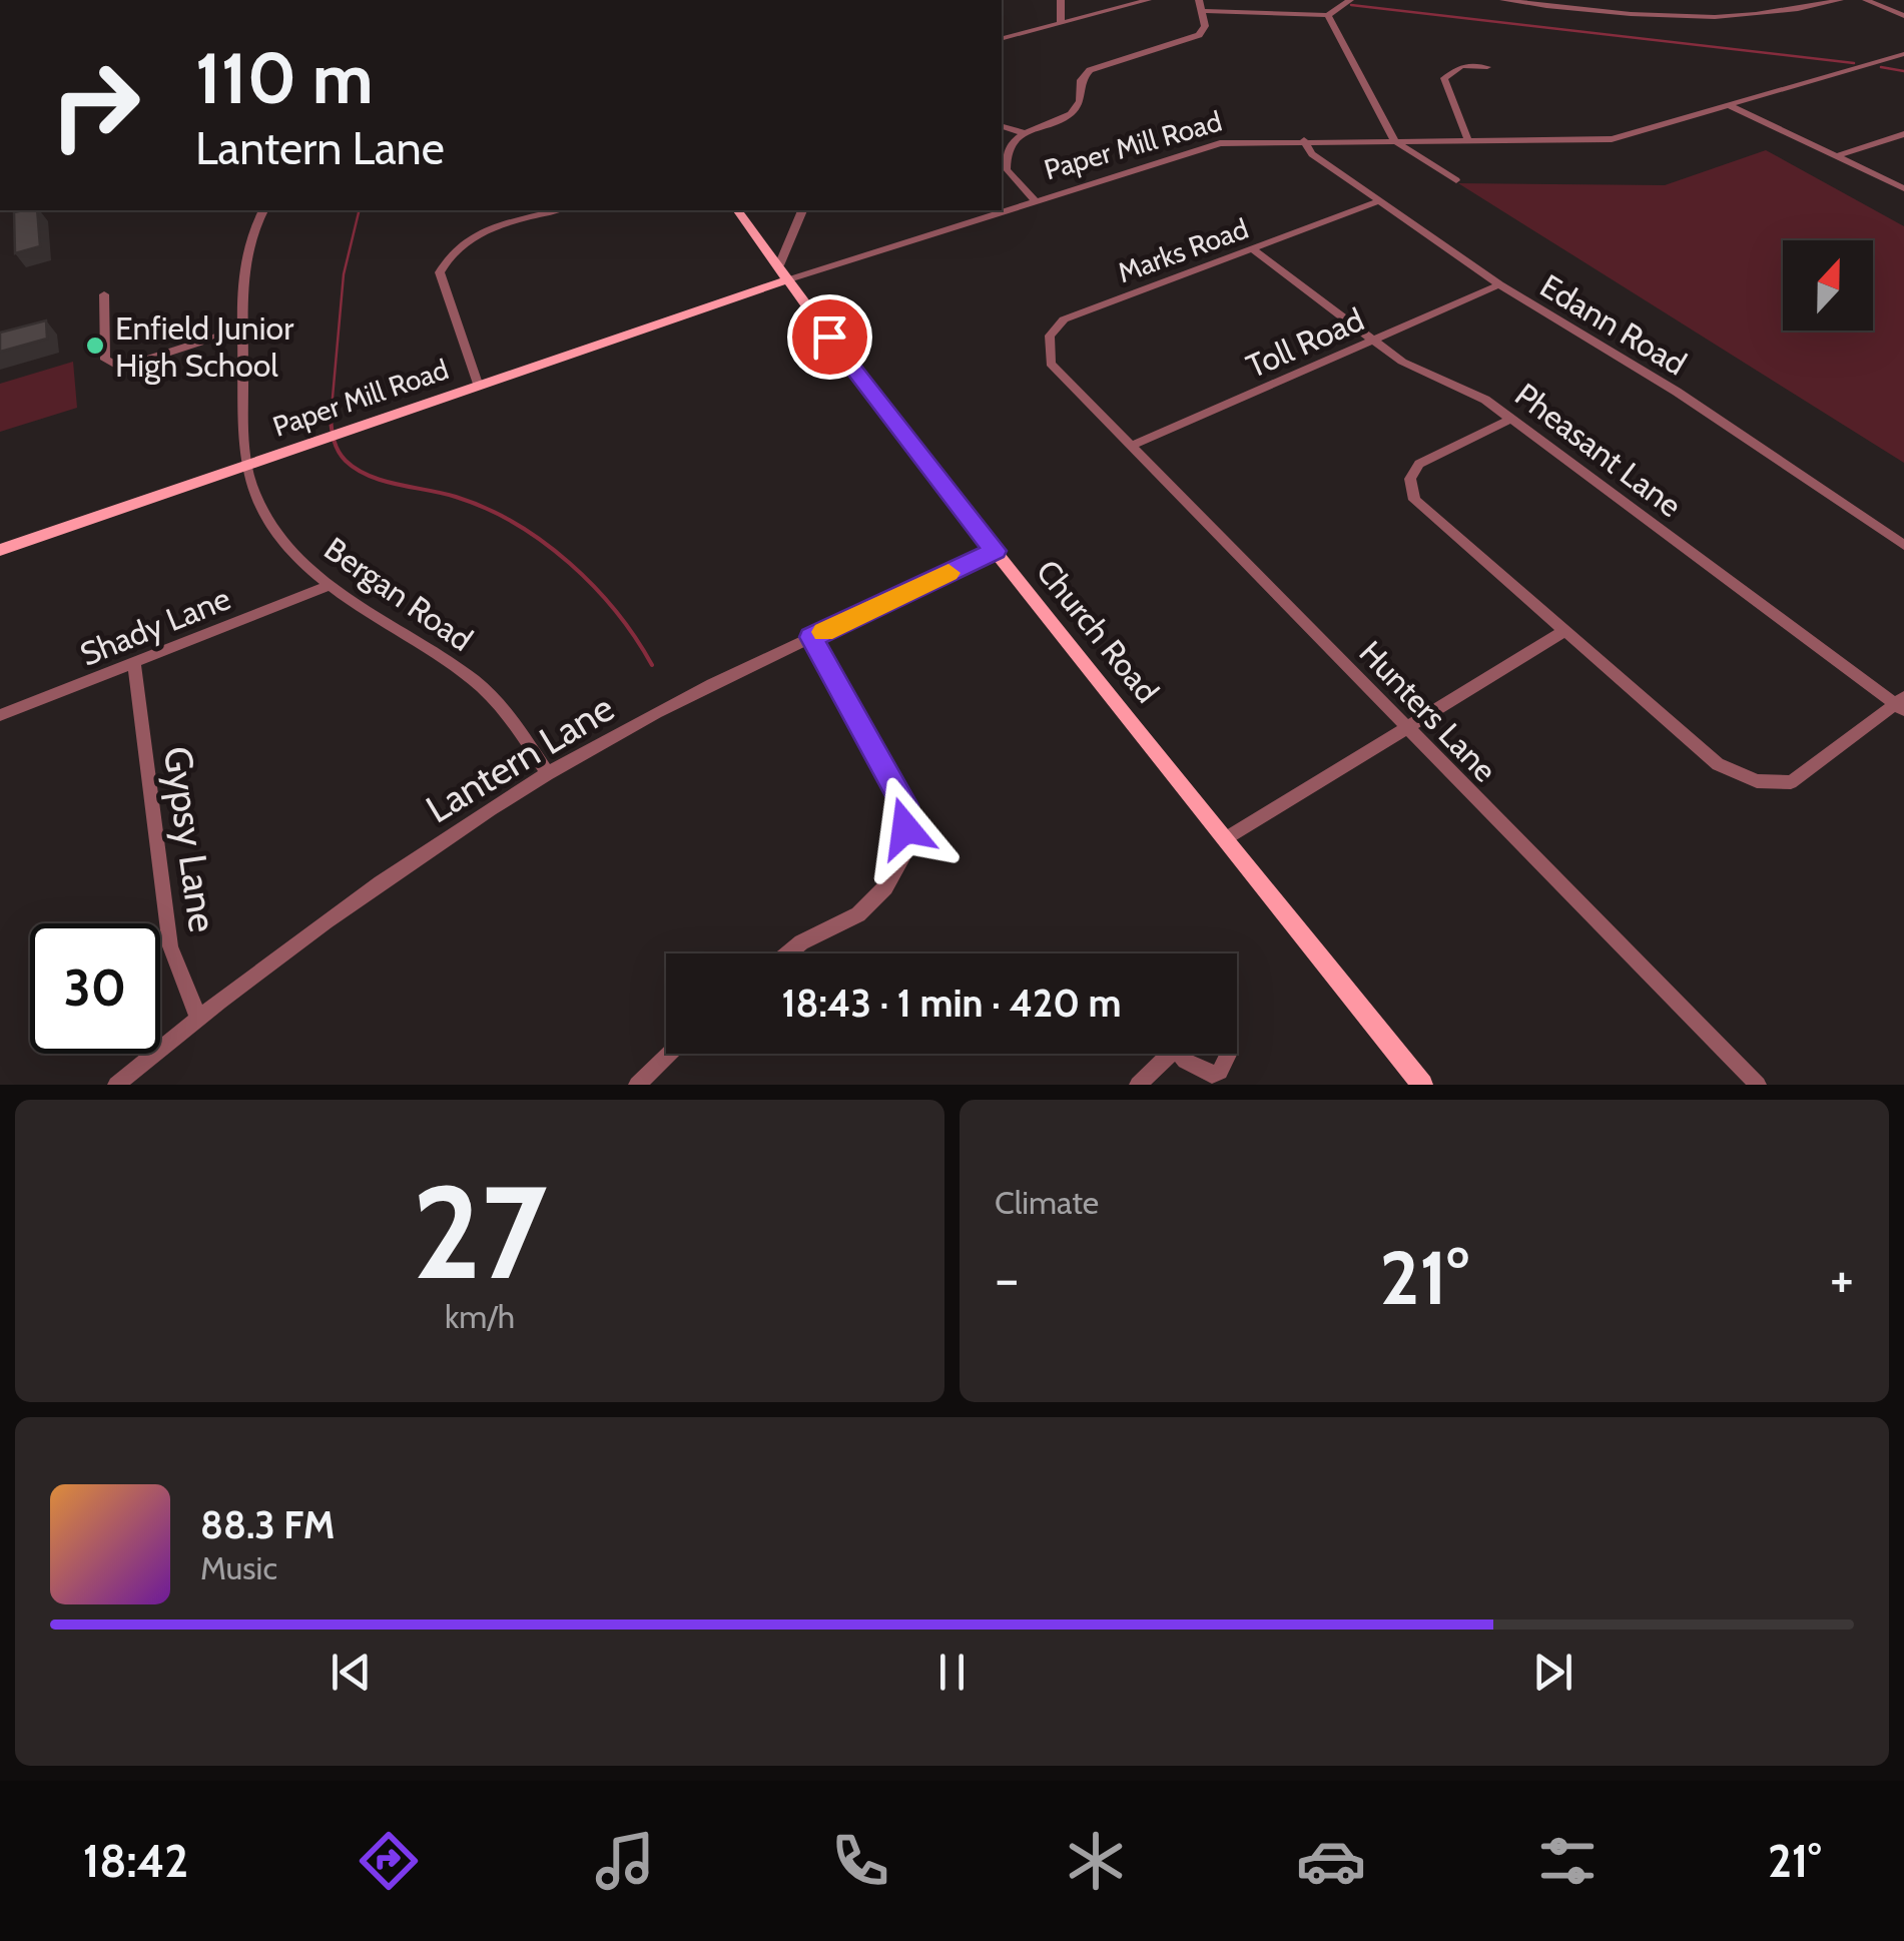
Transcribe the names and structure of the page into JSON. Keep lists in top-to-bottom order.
{
  "streets": {
    "main road": ["Paper Mill Road", "Church Road"],
    "street": [
      "Marks Road",
      "Edann Road",
      "Toll Road",
      "Pheasant Lane",
      "Bergan Road",
      "Shady Lane",
      "Hunters Lane",
      "Lantern Lane",
      "Gypsy Lane"
    ]
  },
  "crossings": [
    ["Paper Mill Road", "Edann Road"],
    ["Paper Mill Road", "Bergan Road"],
    ["Paper Mill Road", "Church Road"],
    ["Marks Road", "Edann Road"],
    ["Marks Road", "Pheasant Lane"],
    ["Marks Road", "Hunters Lane"],
    ["Edann Road", "Toll Road"],
    ["Toll Road", "Pheasant Lane"],
    ["Toll Road", "Hunters Lane"],
    ["Bergan Road", "Shady Lane"],
    ["Bergan Road", "Lantern Lane"],
    ["Shady Lane", "Gypsy Lane"],
    ["Church Road", "Lantern Lane"],
    ["Lantern Lane", "Gypsy Lane"]
  ],
  "places": ["Enfield Junior High School"],
  "north": "top",
  "page": {
    "turn": ["110 m", "Lantern Lane"],
    "limit": "30",
    "trip": "18:43 · 1 min · 420 m",
    "tile": [
      ["27", "km/h"],
      "Climate"
    ],
    "heat": ["−", "21°", "+"],
    "song": ["88.3 FM", "Music"],
    "tabs": ["18:42", "21°"]
  }
}
